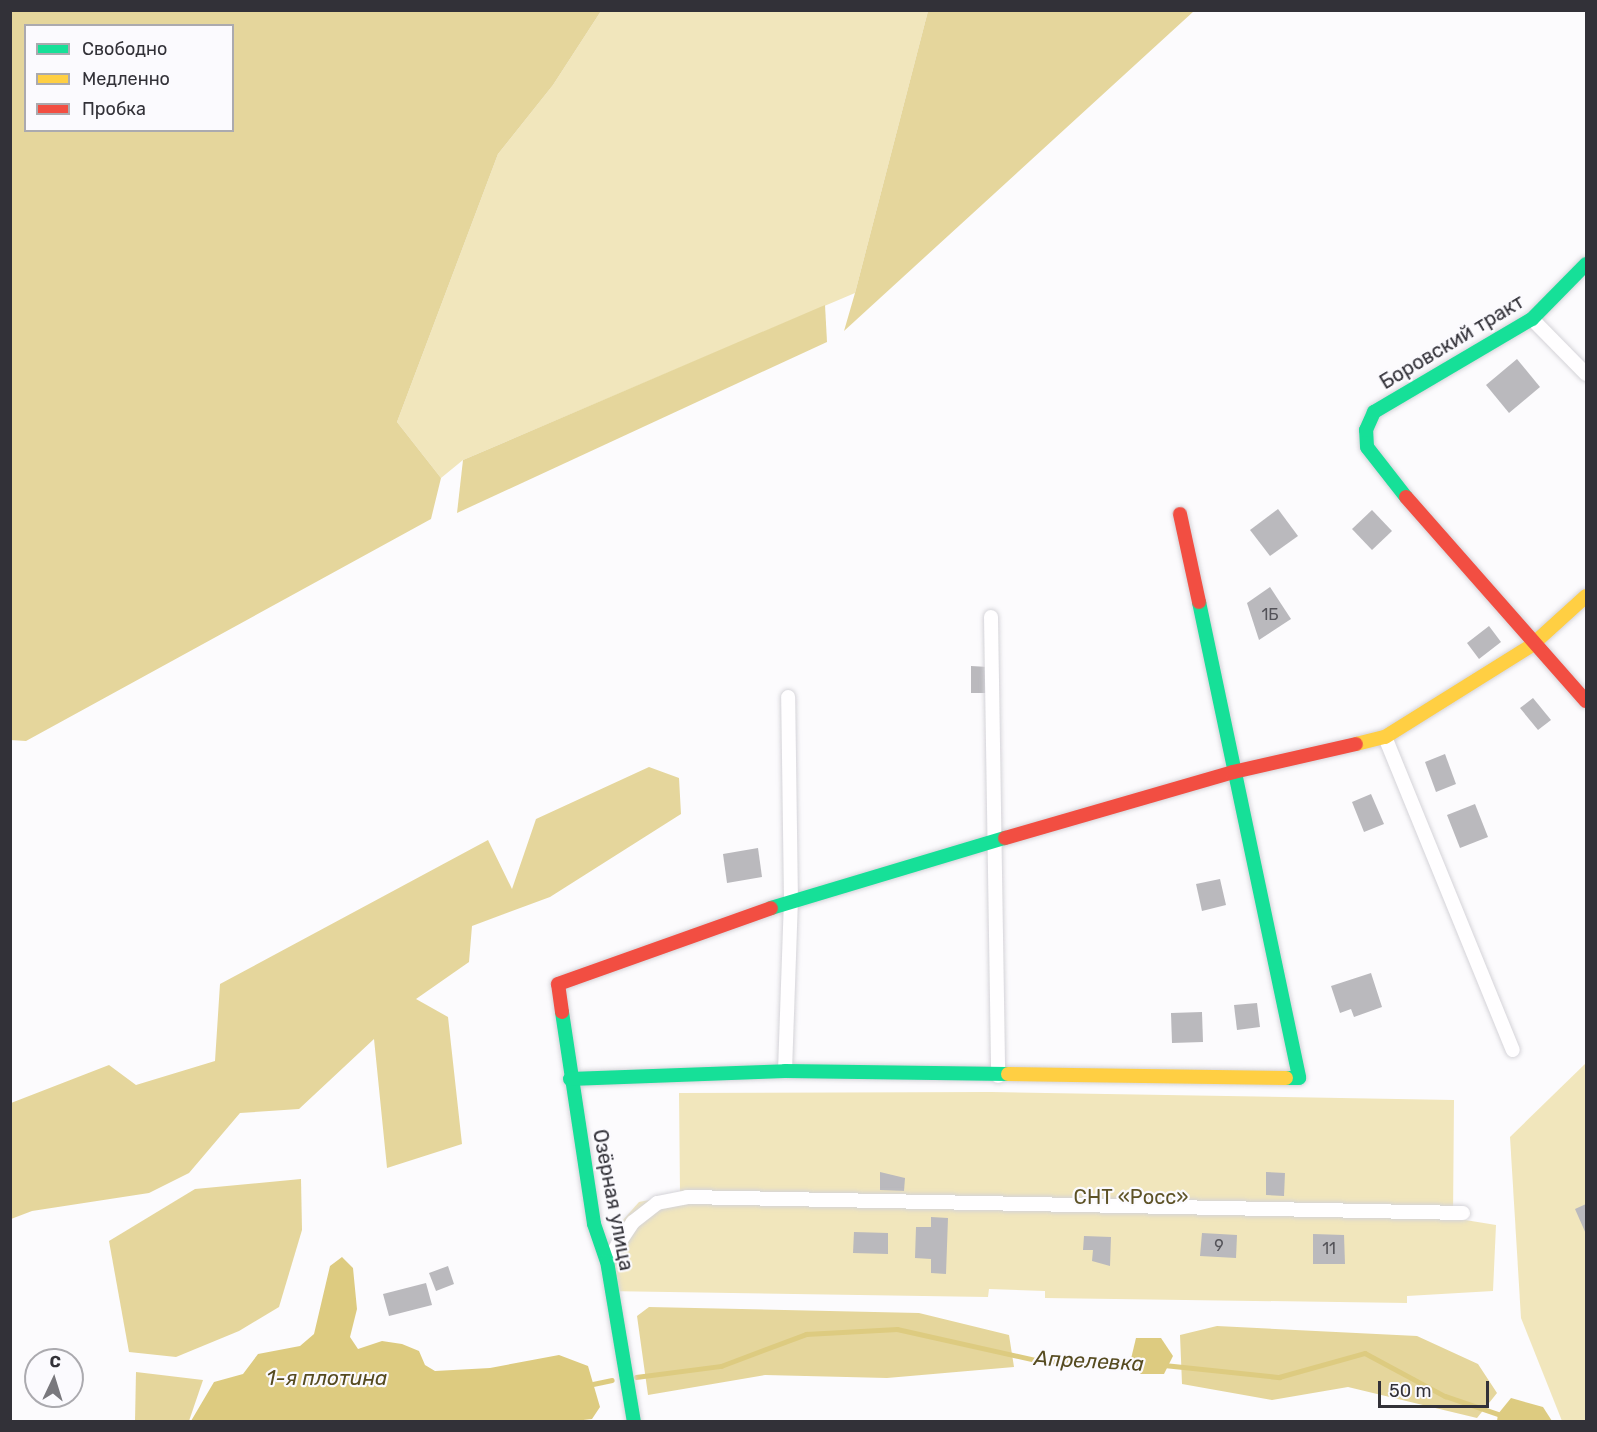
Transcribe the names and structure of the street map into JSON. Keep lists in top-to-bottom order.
{
  "streets": {
    "street": ["Боровский тракт", "Озёрная улица"]
  },
  "water": ["Апрелевка", "1-я плотина"],
  "parks": ["СНТ «Росс»"],
  "house_numbers": ["1Б", "9", "11"],
  "legend": ["Свободно", "Медленно", "Пробка"],
  "scale_bar": "50 m",
  "north": "top"
}
